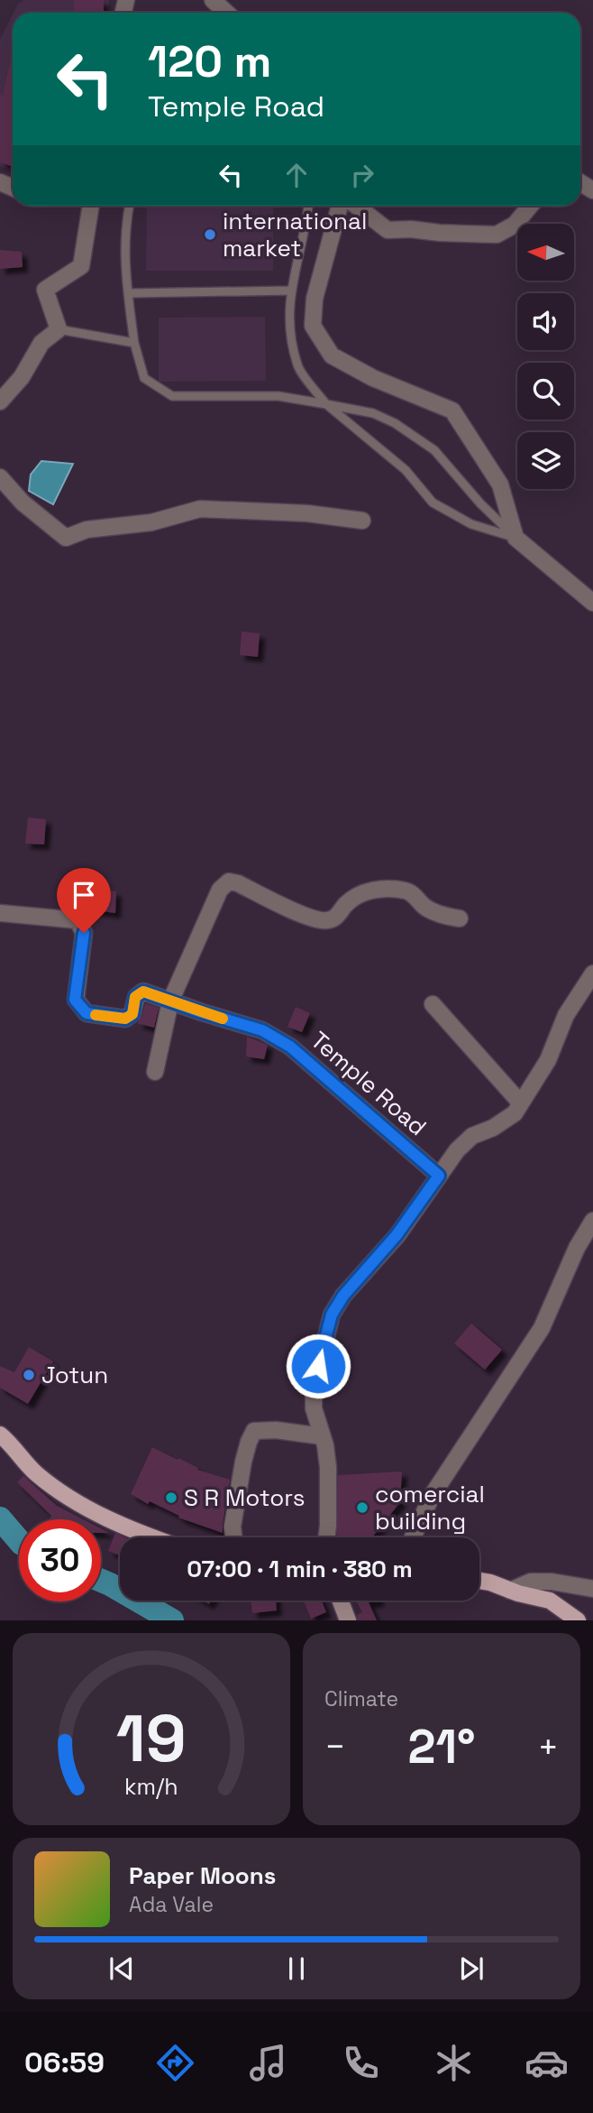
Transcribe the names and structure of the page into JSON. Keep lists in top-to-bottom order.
{
  "streets": {
    "street": ["Temple Road"]
  },
  "places": [
    "international market",
    "Jotun",
    "S R Motors",
    "comercial building"
  ],
  "north": "left",
  "page": {
    "turn": ["120 m", "Temple Road"],
    "limit": "30",
    "trip": "07:00 · 1 min · 380 m",
    "tile": "Climate",
    "heat": ["−", "21°", "+"],
    "song": ["Paper Moons", "Ada Vale"],
    "tabs": "06:59",
    "gauge": ["19", "km/h"]
  }
}
